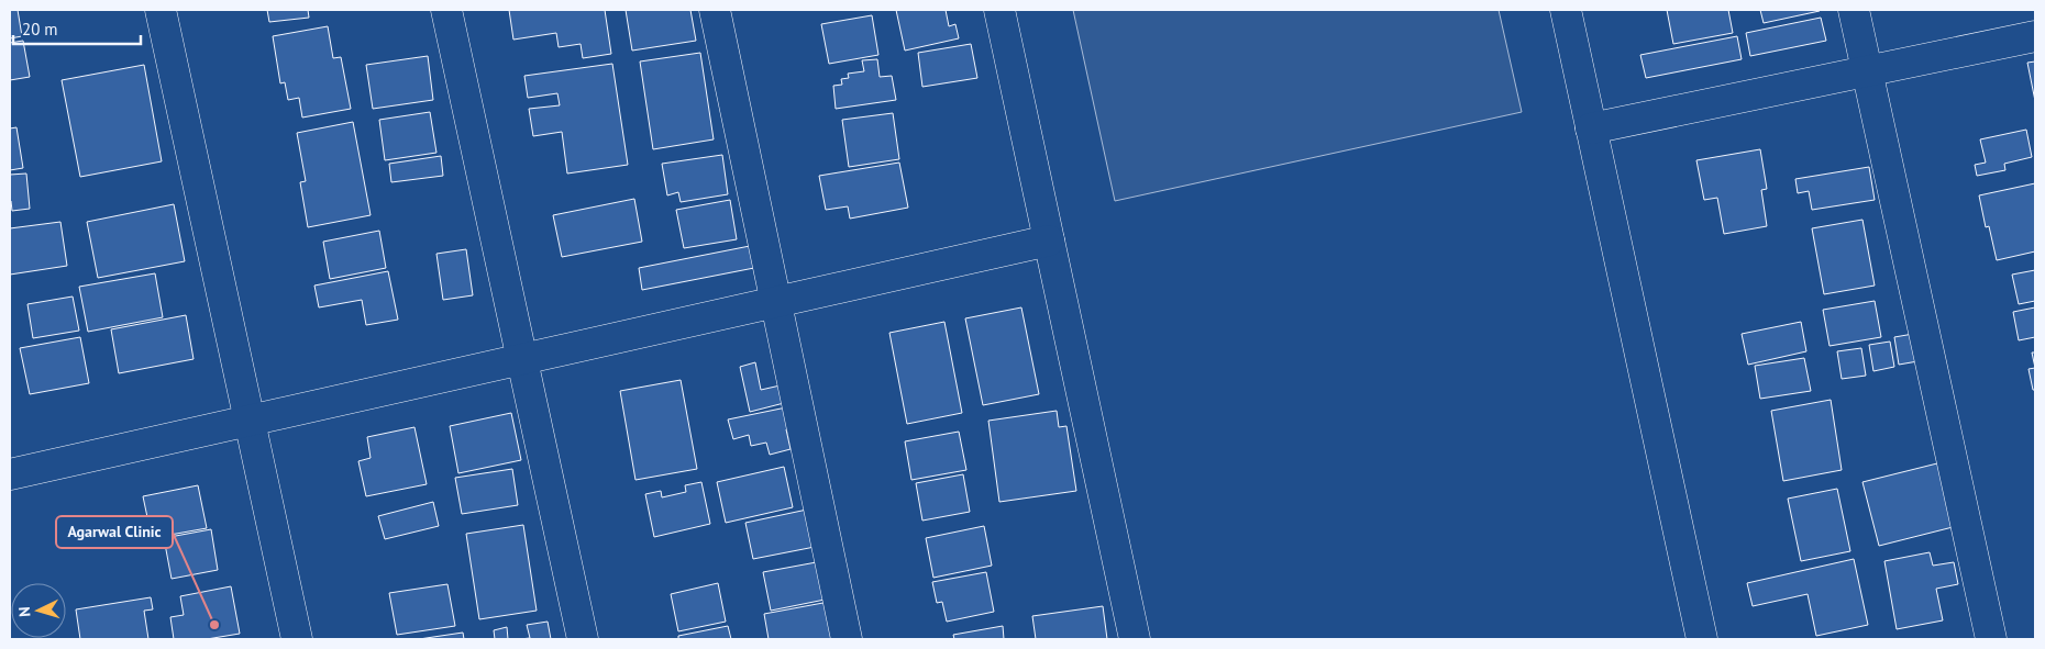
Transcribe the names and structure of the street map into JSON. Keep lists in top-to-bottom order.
{
  "places": ["Agarwal Clinic"],
  "scale_bar": "20 m",
  "north": "left"
}
